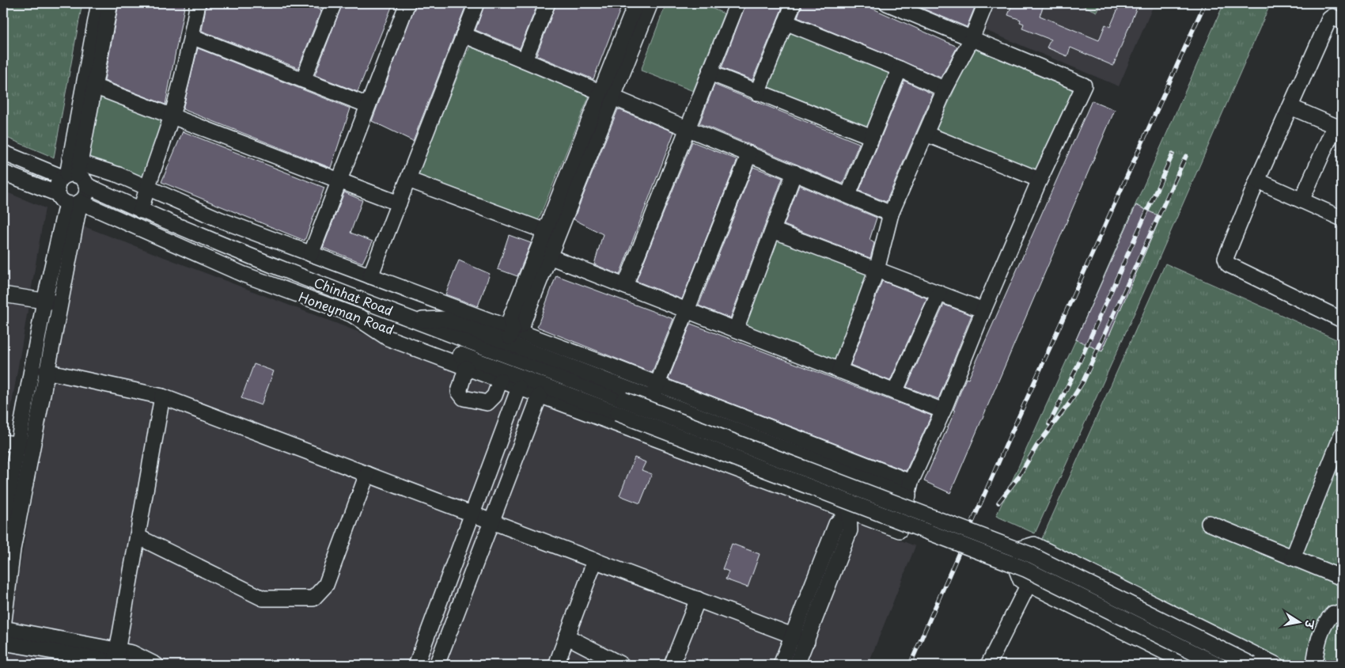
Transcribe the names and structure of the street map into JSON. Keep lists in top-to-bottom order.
{
  "streets": {
    "street": ["Chinhat Road", "Honeyman Road"]
  },
  "crossings": [
    ["Chinhat Road", "Honeyman Road"]
  ],
  "north": "right"
}
